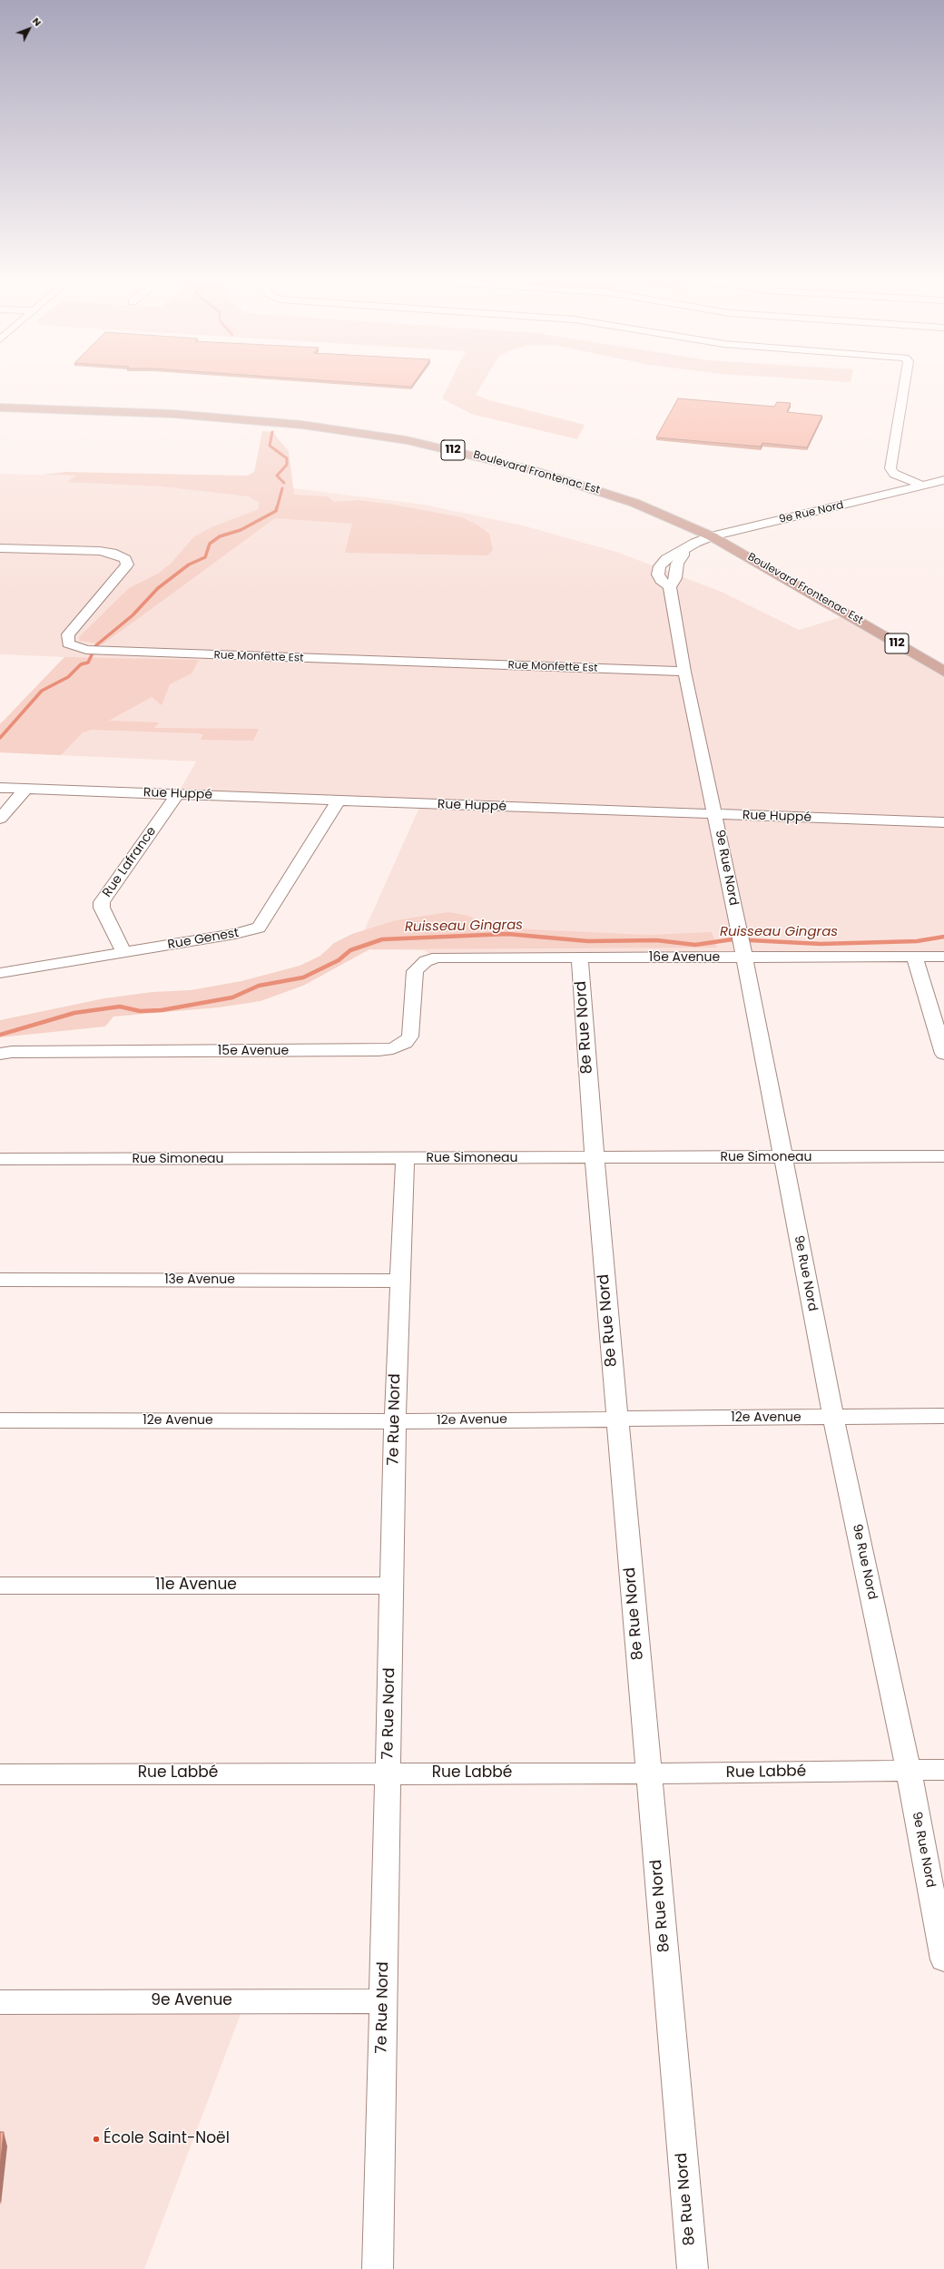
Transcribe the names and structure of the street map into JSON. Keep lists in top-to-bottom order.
{
  "streets": {
    "main road": ["112", "Boulevard Frontenac Est"],
    "street": [
      "9e Rue Nord",
      "Rue Monfette Est",
      "Rue Huppé",
      "Rue Lafrance",
      "Rue Genest",
      "16e Avenue",
      "8e Rue Nord",
      "15e Avenue",
      "Rue Simoneau",
      "13e Avenue",
      "12e Avenue",
      "7e Rue Nord",
      "11e Avenue",
      "Rue Labbé",
      "9e Avenue"
    ]
  },
  "crossings": [
    ["Boulevard Frontenac Est", "9e Rue Nord"],
    ["9e Rue Nord", "Rue Monfette Est"],
    ["9e Rue Nord", "Rue Huppé"],
    ["9e Rue Nord", "16e Avenue"],
    ["9e Rue Nord", "Rue Simoneau"],
    ["9e Rue Nord", "12e Avenue"],
    ["9e Rue Nord", "Rue Labbé"],
    ["Rue Huppé", "Rue Lafrance"],
    ["Rue Huppé", "Rue Genest"],
    ["Rue Lafrance", "Rue Genest"],
    ["16e Avenue", "8e Rue Nord"],
    ["16e Avenue", "15e Avenue"],
    ["8e Rue Nord", "Rue Simoneau"],
    ["8e Rue Nord", "12e Avenue"],
    ["8e Rue Nord", "Rue Labbé"],
    ["Rue Simoneau", "7e Rue Nord"],
    ["13e Avenue", "7e Rue Nord"],
    ["12e Avenue", "7e Rue Nord"],
    ["7e Rue Nord", "11e Avenue"],
    ["7e Rue Nord", "Rue Labbé"],
    ["7e Rue Nord", "9e Avenue"]
  ],
  "water": ["Ruisseau Gingras"],
  "places": ["École Saint-Noël"],
  "north": "top right"
}
